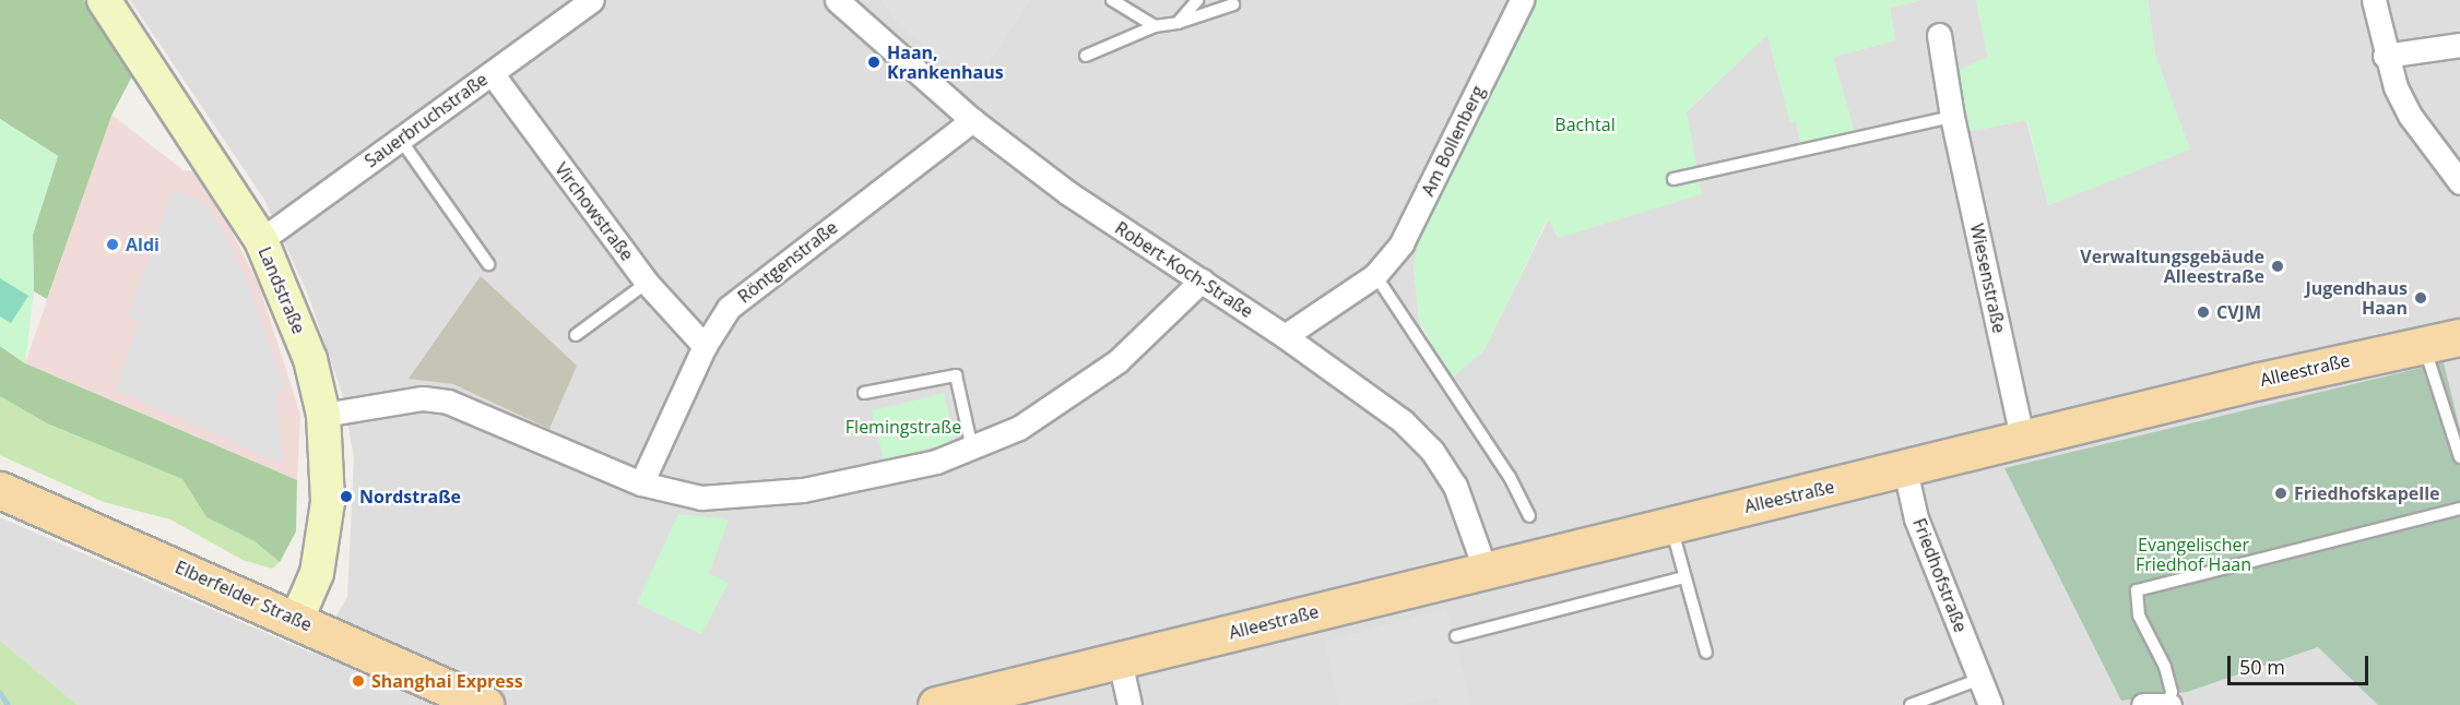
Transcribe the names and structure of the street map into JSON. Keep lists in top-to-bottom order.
{
  "streets": {
    "main road": ["Landstraße", "Alleestraße", "Elberfelder Straße"],
    "street": [
      "Sauerbruchstraße",
      "Am Bollenberg",
      "Virchowstraße",
      "Röntgenstraße",
      "Robert-Koch-Straße",
      "Wiesenstraße",
      "Friedhofstraße"
    ]
  },
  "crossings": [
    ["Sauerbruchstraße", "Virchowstraße"],
    ["Sauerbruchstraße", "Landstraße"],
    ["Am Bollenberg", "Robert-Koch-Straße"],
    ["Virchowstraße", "Röntgenstraße"],
    ["Röntgenstraße", "Robert-Koch-Straße"],
    ["Robert-Koch-Straße", "Alleestraße"],
    ["Wiesenstraße", "Alleestraße"],
    ["Landstraße", "Elberfelder Straße"],
    ["Alleestraße", "Friedhofstraße"]
  ],
  "parks": ["Bachtal", "Flemingstraße", "Evangelischer Friedhof Haan"],
  "places": [
    "Haan, Krankenhaus",
    "Aldi",
    "Verwaltungsgebäude Alleestraße",
    "Jugendhaus Haan",
    "CVJM",
    "Friedhofskapelle",
    "Nordstraße",
    "Shanghai Express"
  ],
  "scale_bar": "50 m"
}
